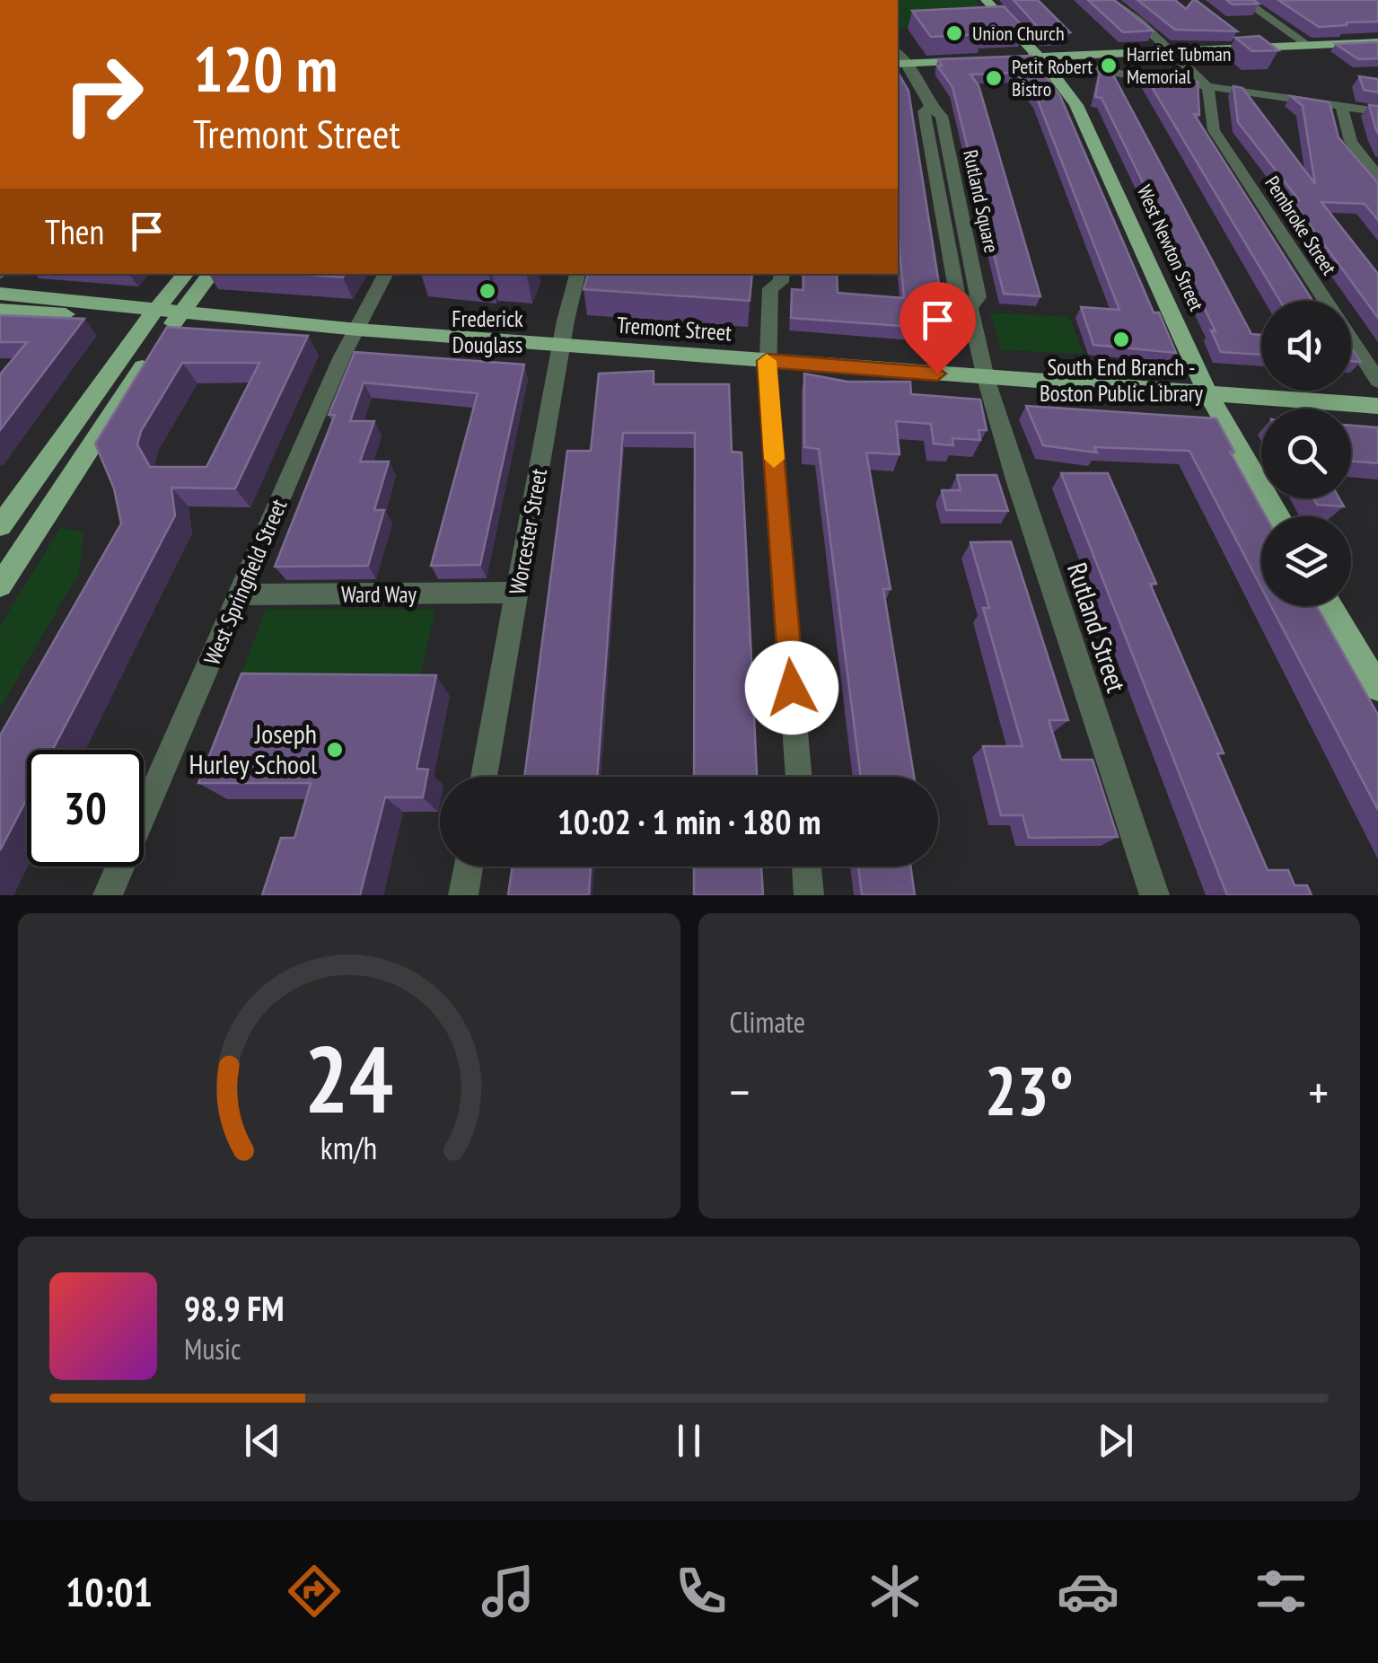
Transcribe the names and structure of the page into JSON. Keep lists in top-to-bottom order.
{
  "streets": {
    "main road": ["West Newton Street", "Tremont Street"],
    "street": [
      "Rutland Square",
      "Pembroke Street",
      "Worcester Street",
      "West Springfield Street",
      "Ward Way",
      "Rutland Street"
    ]
  },
  "crossings": [
    ["Rutland Square", "Tremont Street"],
    ["Rutland Square", "Rutland Street"],
    ["West Newton Street", "Tremont Street"],
    ["Tremont Street", "Worcester Street"],
    ["Tremont Street", "West Springfield Street"],
    ["Tremont Street", "Rutland Street"],
    ["Worcester Street", "Ward Way"],
    ["West Springfield Street", "Ward Way"]
  ],
  "places": [
    "Union Church",
    "Harriet Tubman Memorial",
    "Petit Robert Bistro",
    "Frederick Douglass",
    "South End Branch - Boston Public Library",
    "Joseph Hurley School"
  ],
  "page": {
    "turn": ["120 m", "Tremont Street"],
    "then": "Then",
    "limit": "30",
    "trip": "10:02 · 1 min · 180 m",
    "tile": "Climate",
    "heat": ["−", "23°", "+"],
    "song": ["98.9 FM", "Music"],
    "tabs": "10:01",
    "gauge": ["24", "km/h"]
  }
}
